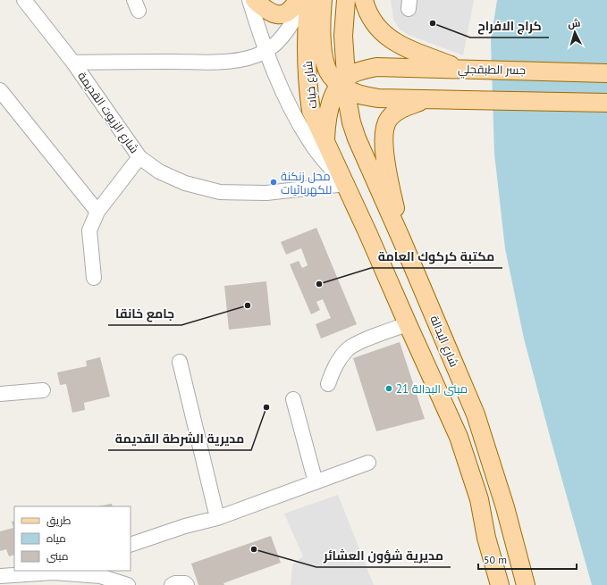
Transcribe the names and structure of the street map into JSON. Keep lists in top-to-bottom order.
{
  "streets": {
    "main road": ["جسر الطبقجلي", "شارع خبات", "شارع البدالة"],
    "street": ["شارع الزيوت القديمة"]
  },
  "crossings": [
    ["جسر الطبقجلي", "شارع البدالة"],
    ["شارع خبات", "شارع الزيوت القديمة"]
  ],
  "places": [
    "كراج الافراح",
    "محل زنكنة للكهربائيات",
    "مكتبة كركوك العامة",
    "جامع خانقا",
    "مبنى البدالة 21",
    "مديرية الشرطة القديمة",
    "مديرية شؤون العشائر"
  ],
  "legend": ["طريق", "مياه", "مبنى"],
  "scale_bar": "50 m",
  "north": "top"
}
